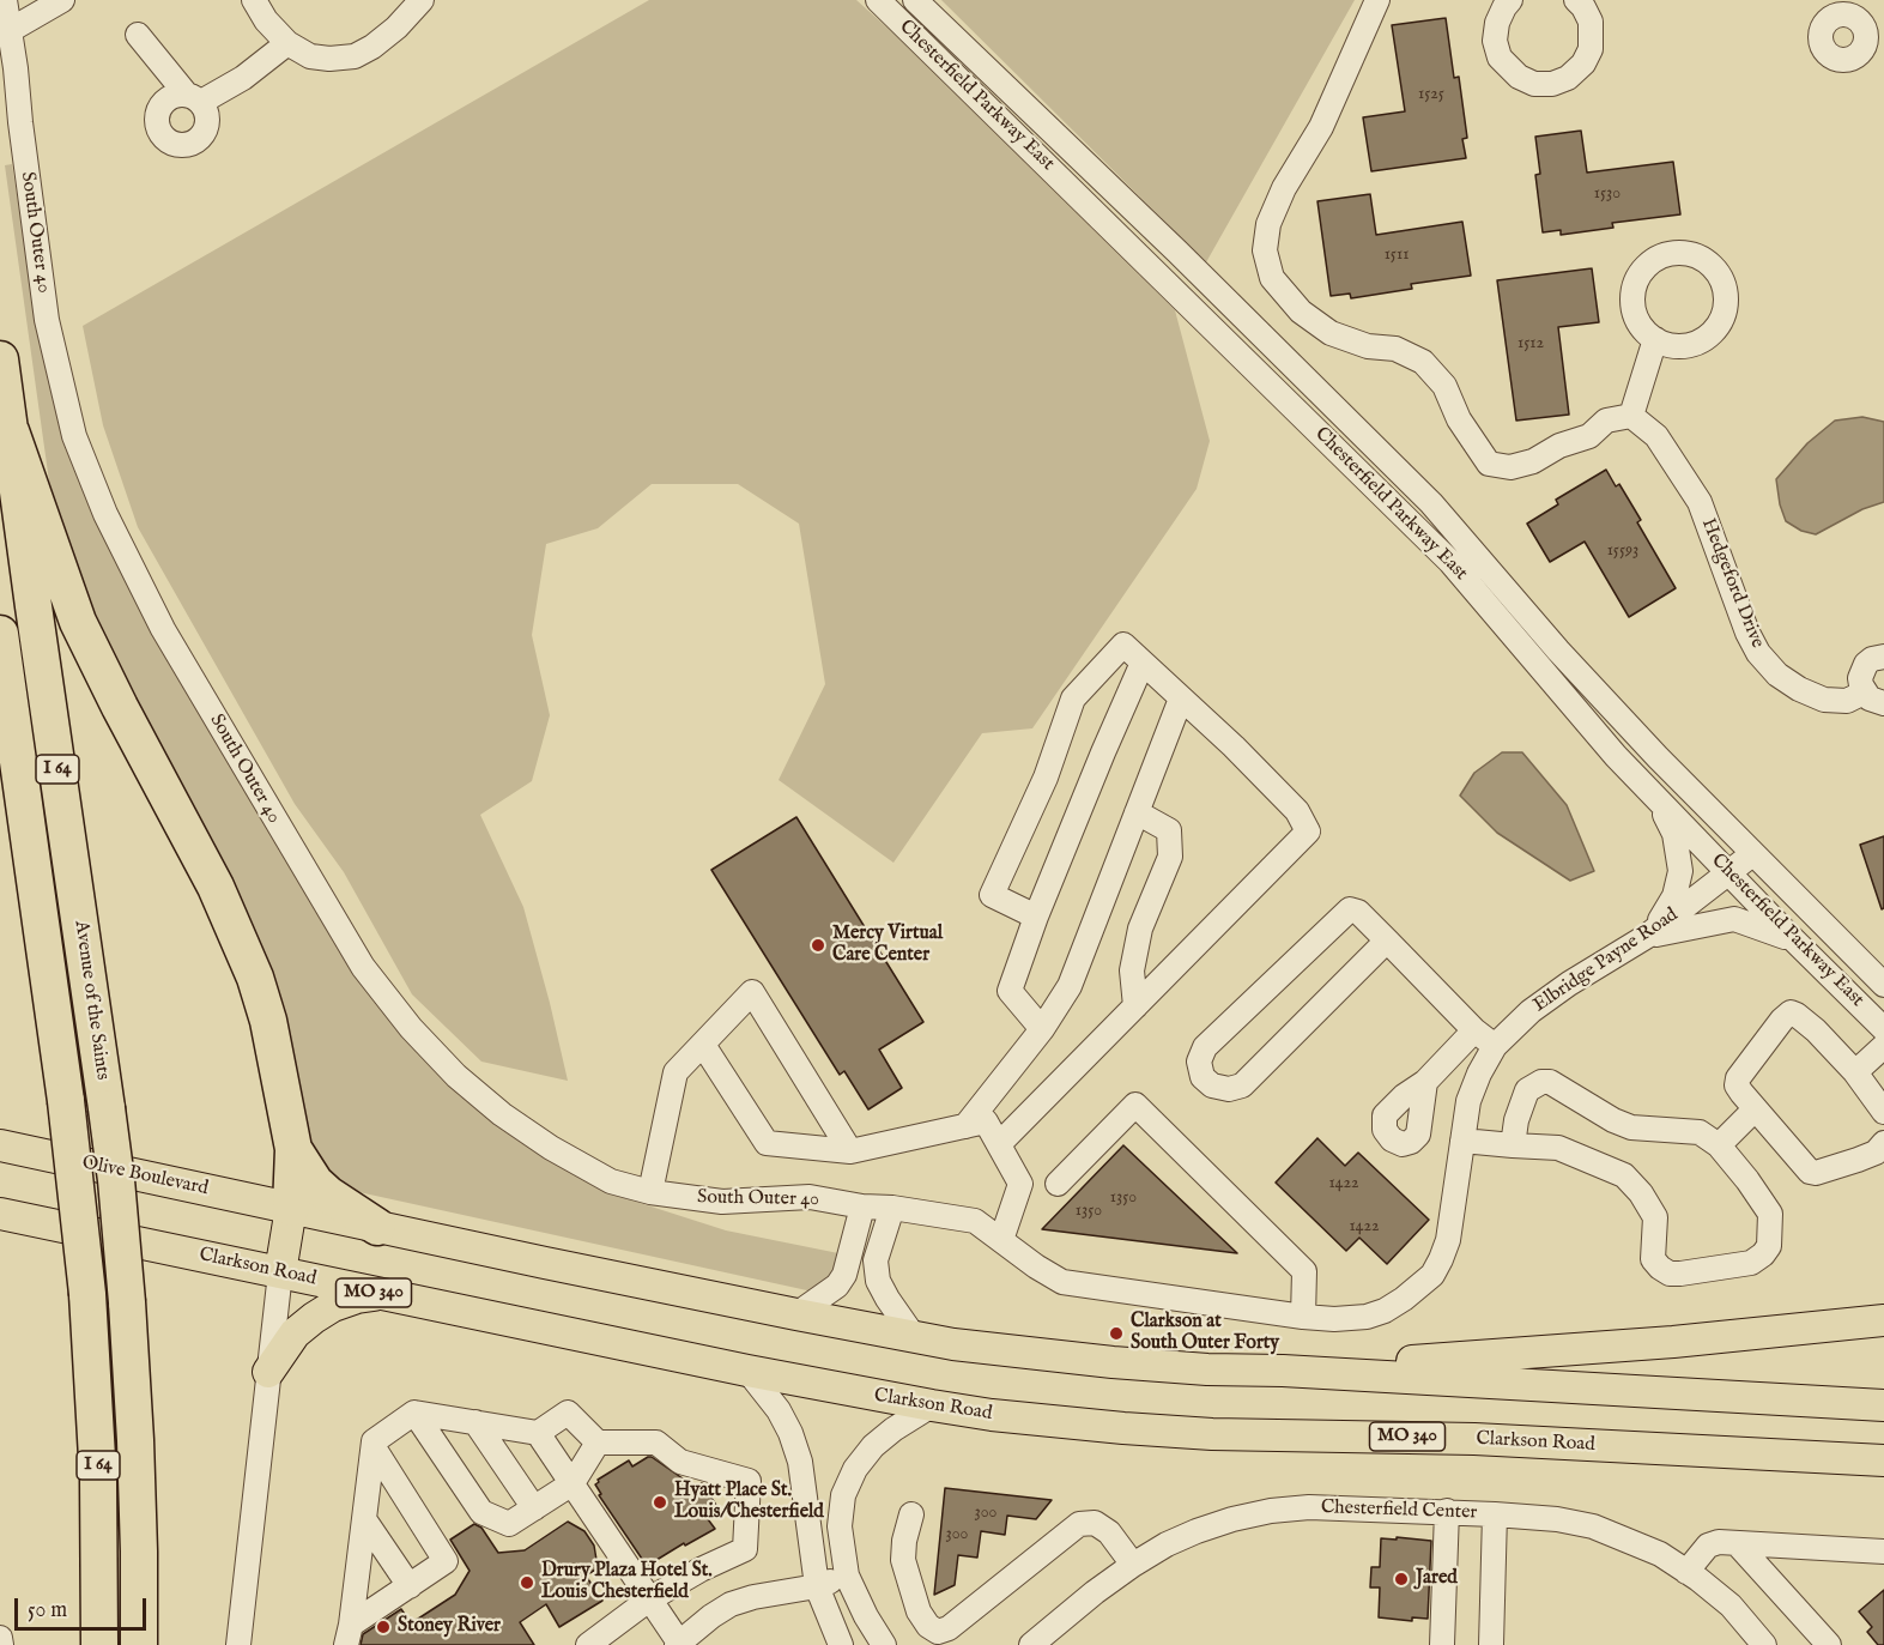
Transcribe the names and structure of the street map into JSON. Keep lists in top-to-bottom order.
{
  "streets": {
    "highway": ["I 64", "Avenue of the Saints"],
    "main road": ["Olive Boulevard", "Clarkson Road", "MO 340"],
    "street": [
      "Chesterfield Parkway East",
      "South Outer 40",
      "Hedgeford Drive",
      "Elbridge Payne Road",
      "Chesterfield Center"
    ]
  },
  "crossings": [
    ["Chesterfield Parkway East", "Elbridge Payne Road"],
    ["South Outer 40", "Elbridge Payne Road"]
  ],
  "places": [
    "Mercy Virtual Care Center",
    "Clarkson at South Outer Forty",
    "Hyatt Place St. Louis/Chesterfield",
    "Jared",
    "Drury Plaza Hotel St. Louis Chesterfield",
    "Stoney River"
  ],
  "house_numbers": [
    "1525",
    "1530",
    "1511",
    "1512",
    "15593",
    "1422",
    "1350",
    "1350",
    "1422",
    "300",
    "300"
  ],
  "scale_bar": "50 m"
}
